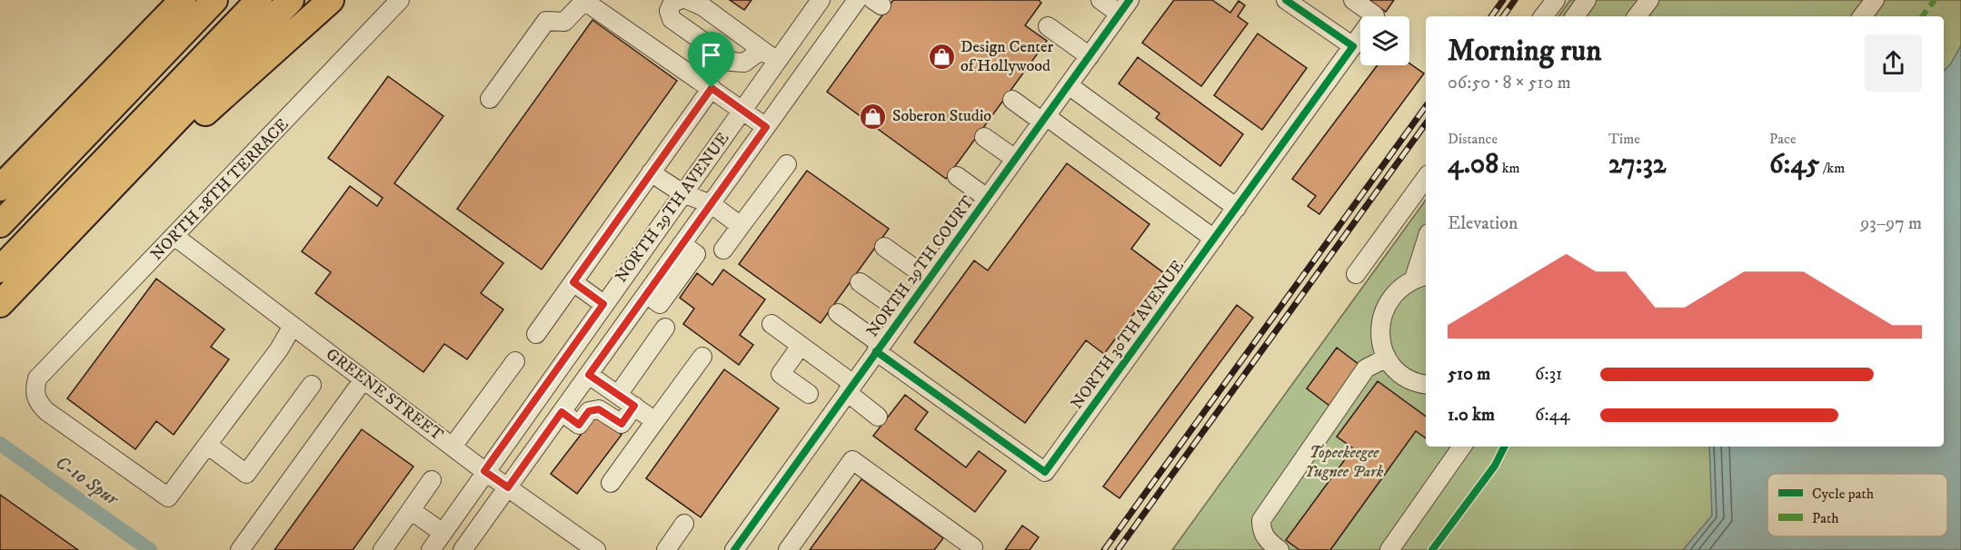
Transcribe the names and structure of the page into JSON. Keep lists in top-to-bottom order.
{
  "streets": {
    "street": [
      "NORTH 28TH TERRACE",
      "NORTH 29TH AVENUE",
      "NORTH 29TH COURT",
      "NORTH 30TH AVENUE",
      "GREENE STREET"
    ]
  },
  "crossings": [
    ["NORTH 28TH TERRACE", "GREENE STREET"],
    ["NORTH 29TH AVENUE", "GREENE STREET"],
    ["NORTH 29TH COURT", "NORTH 30TH AVENUE"]
  ],
  "water": ["C-10 Spur"],
  "parks": ["Topeekeegee Yugnee Park"],
  "places": {
    "shop": ["Design Center of Hollywood", "Soberon Studio"]
  },
  "legend": ["Cycle path", "Path"],
  "page": {
    "heading": ["Morning run", "06:50 · 8 × 510 m"],
    "stats": [
      ["Distance", "4.08 km"],
      ["Time", "27:32"],
      ["Pace", "6:45 /km"]
    ],
    "chart": ["Elevation", "93–97 m"],
    "list": [
      {
        "name": "510 m",
        "note": "6:31"
      },
      {
        "name": "1.0 km",
        "note": "6:44"
      }
    ]
  }
}
